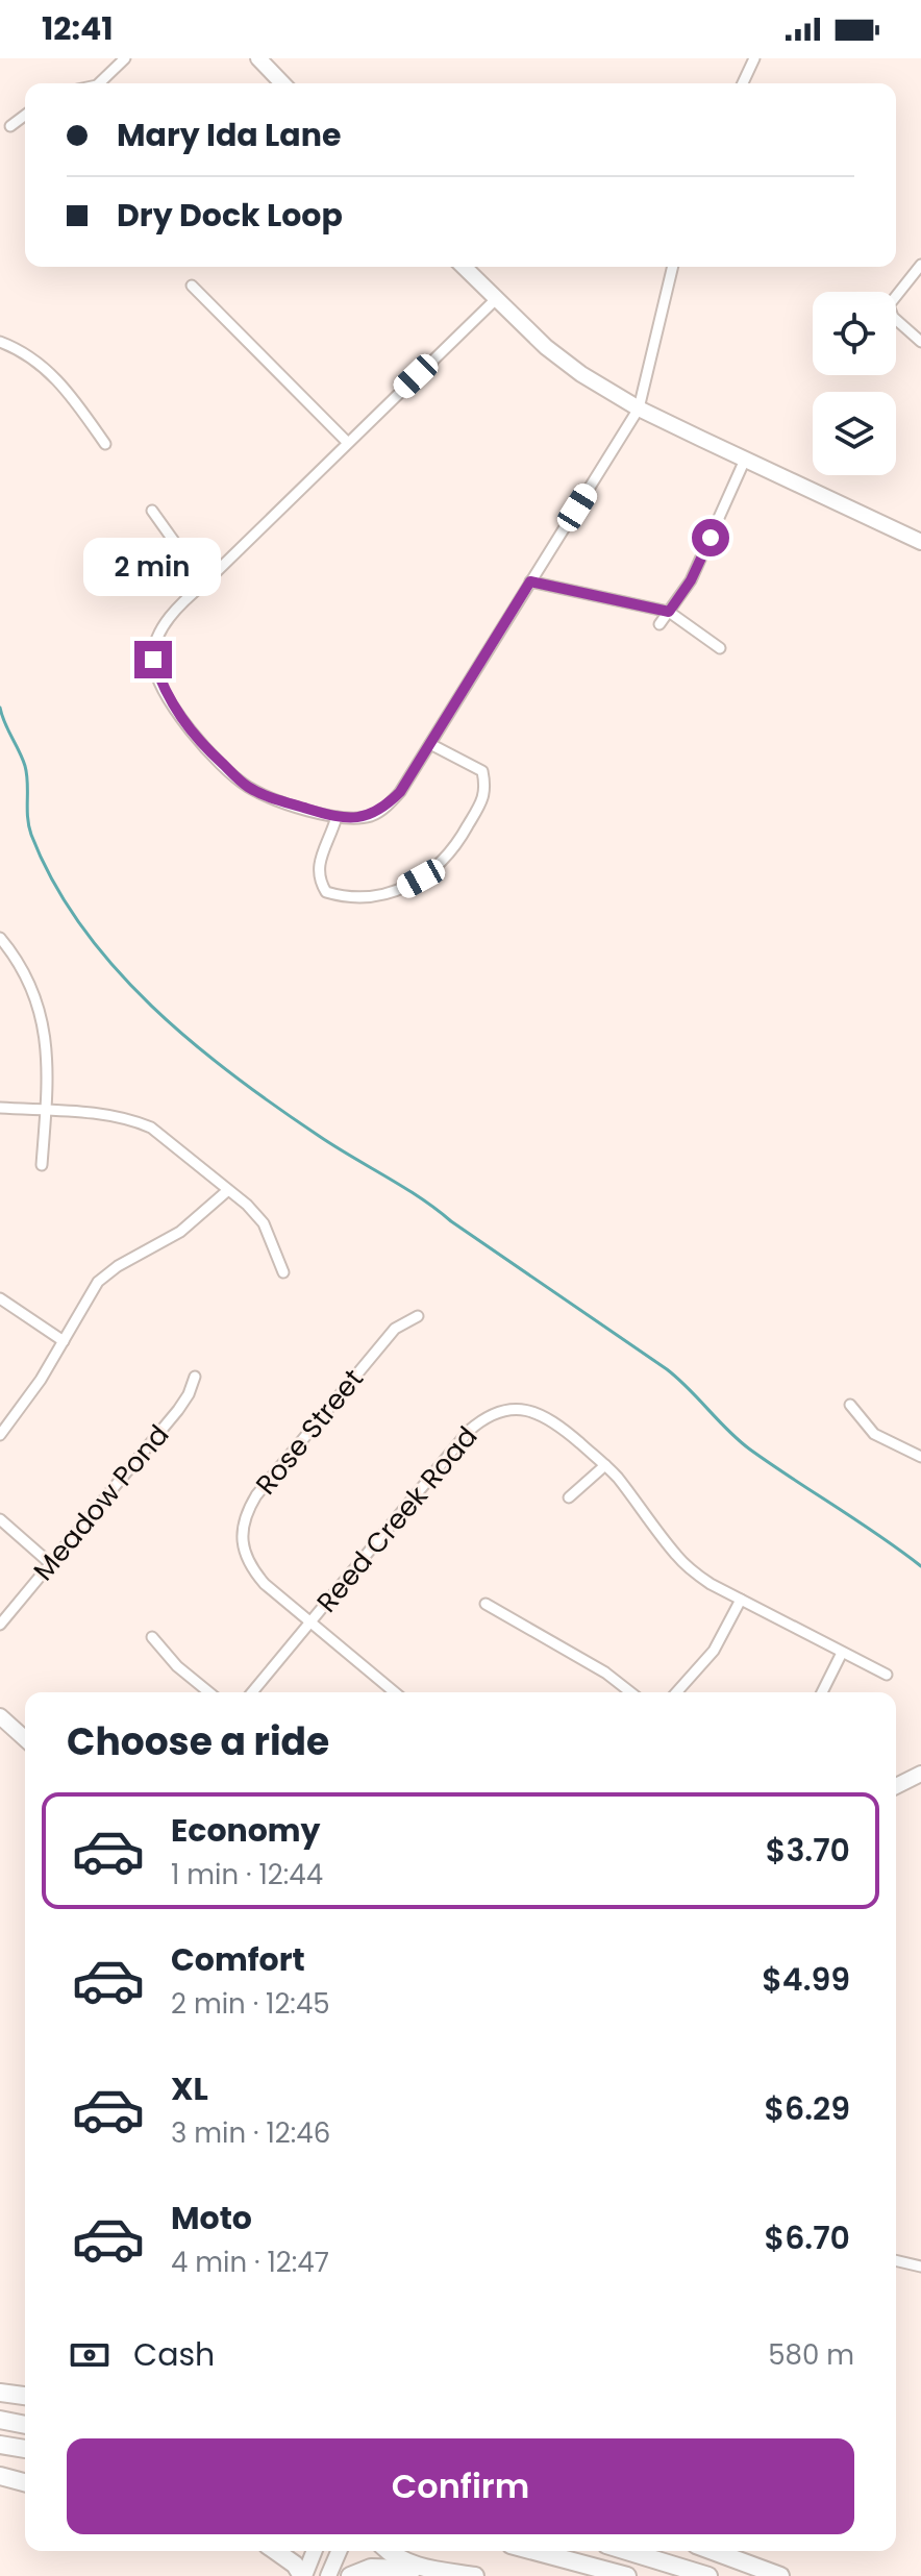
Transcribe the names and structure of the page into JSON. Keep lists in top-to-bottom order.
{
  "streets": {
    "street": ["Rose Street", "Meadow Pond", "Reed Creek Road"]
  },
  "crossings": [
    ["Rose Street", "Reed Creek Road"]
  ],
  "page": {
    "status": "12:41",
    "banner": ["Mary Ida Lane", "Dry Dock Loop"],
    "bubble": "2 min",
    "heading": "Choose a ride",
    "list": [
      {
        "name": "Economy",
        "note": "1 min · 12:44",
        "value": "$3.70"
      },
      {
        "name": "Comfort",
        "note": "2 min · 12:45",
        "value": "$4.99"
      },
      {
        "name": "XL",
        "note": "3 min · 12:46",
        "value": "$6.29"
      },
      {
        "name": "Moto",
        "note": "4 min · 12:47",
        "value": "$6.70"
      }
    ],
    "pay": ["Cash", "580 m"],
    "buttons": "Confirm"
  }
}
